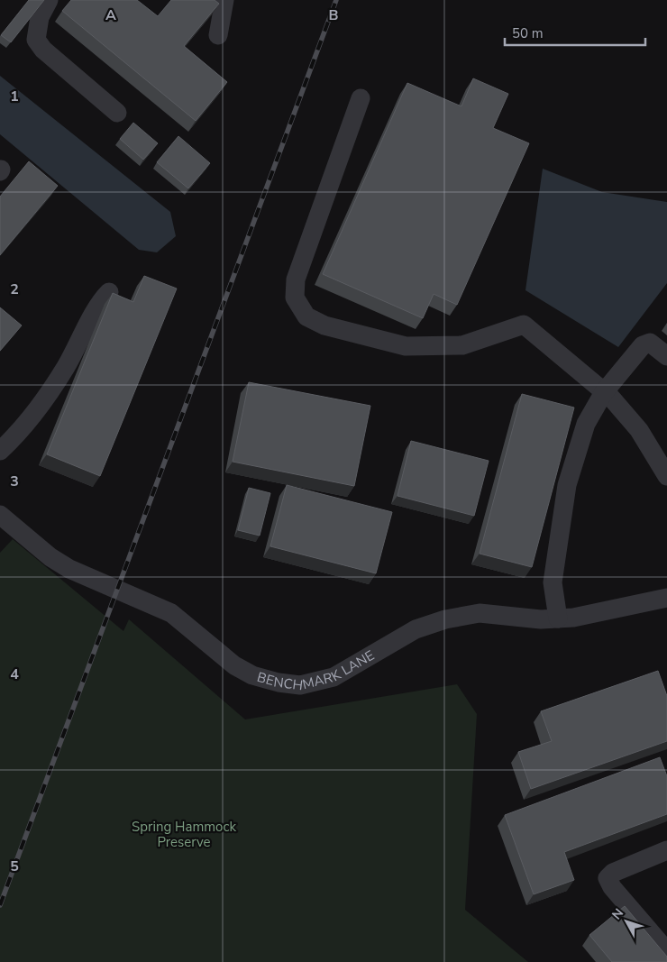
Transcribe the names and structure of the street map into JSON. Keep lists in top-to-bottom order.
{
  "streets": {
    "street": ["BENCHMARK LANE"]
  },
  "parks": ["Spring Hammock Preserve"],
  "scale_bar": "50 m",
  "north": "top left",
  "grid": {
    "columns": ["A", "B"],
    "rows": [
      "1",
      "2",
      "3",
      "4",
      "5"
    ]
  }
}
